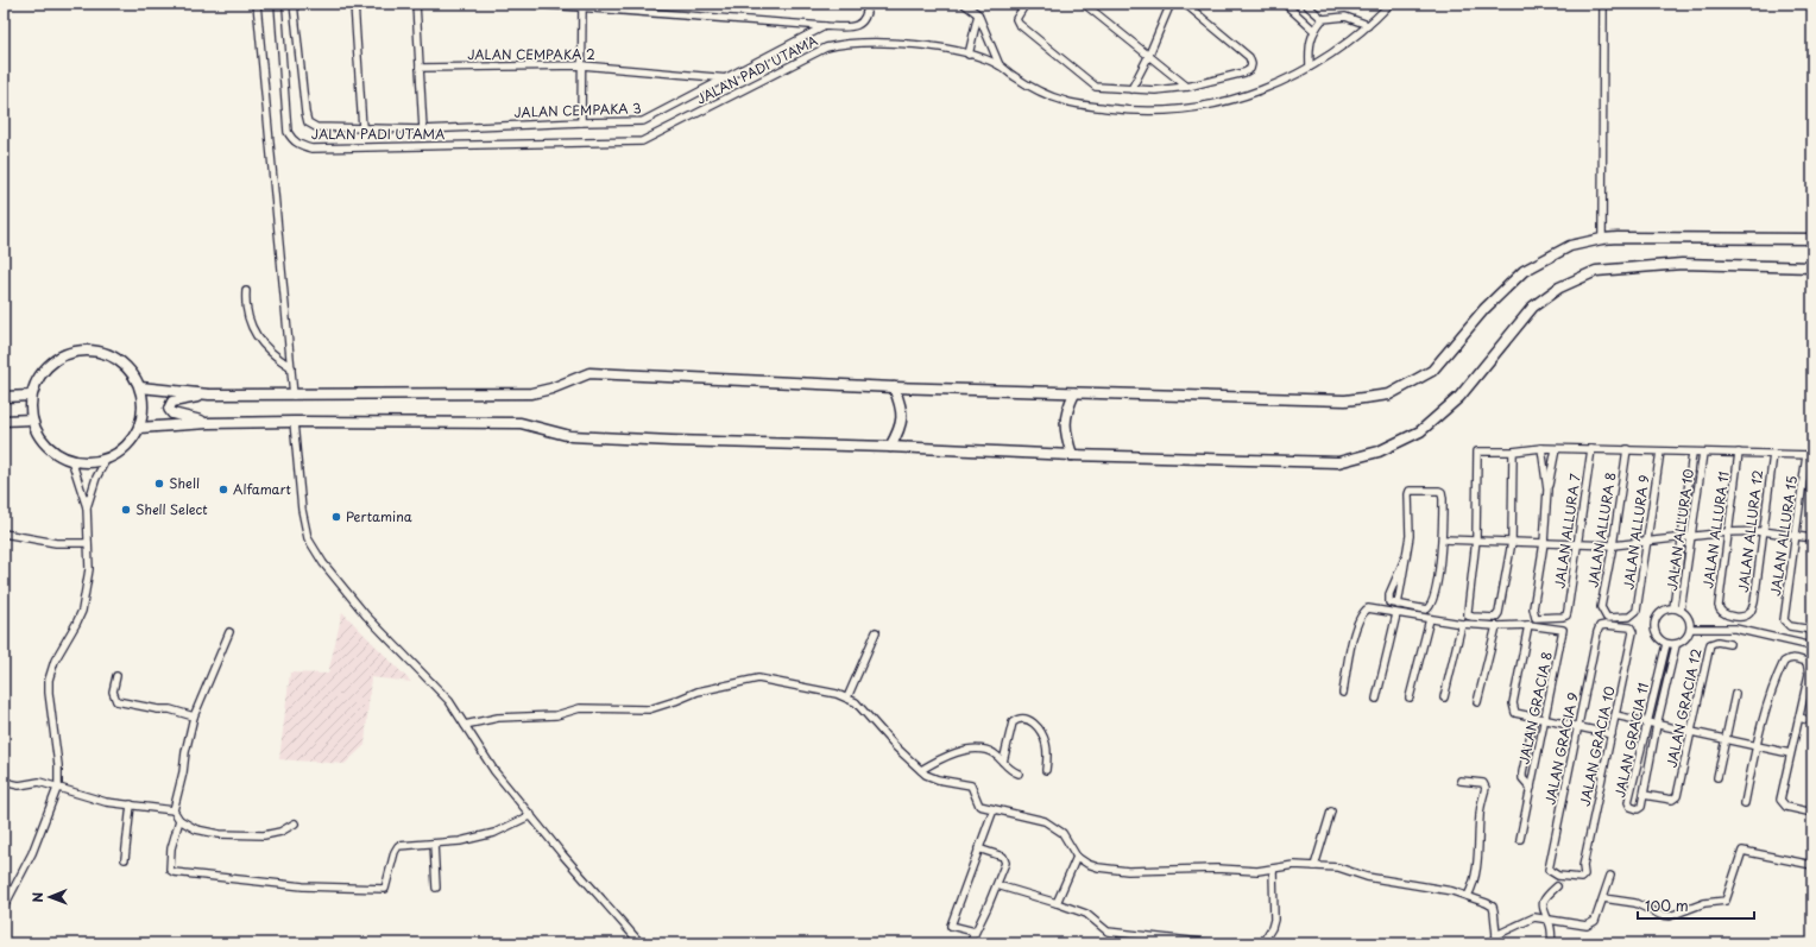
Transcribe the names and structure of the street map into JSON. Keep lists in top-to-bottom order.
{
  "streets": {
    "street": [
      "JALAN CEMPAKA 2",
      "JALAN PADI UTAMA",
      "JALAN CEMPAKA 3",
      "JALAN ALLURA 8",
      "JALAN ALLURA 10",
      "JALAN ALLURA 11",
      "JALAN ALLURA 7",
      "JALAN ALLURA 12",
      "JALAN ALLURA 9",
      "JALAN ALLURA 15",
      "JALAN GRACIA 8",
      "JALAN GRACIA 12",
      "JALAN GRACIA 11",
      "JALAN GRACIA 10",
      "JALAN GRACIA 9"
    ]
  },
  "crossings": [
    ["JALAN CEMPAKA 2", "JALAN CEMPAKA 3"],
    ["JALAN ALLURA 8", "JALAN ALLURA 9"],
    ["JALAN ALLURA 10", "JALAN GRACIA 11"],
    ["JALAN ALLURA 11", "JALAN ALLURA 12"],
    ["JALAN GRACIA 12", "JALAN GRACIA 11"],
    ["JALAN GRACIA 10", "JALAN GRACIA 9"]
  ],
  "places": [
    "Shell",
    "Alfamart",
    "Shell Select",
    "Pertamina"
  ],
  "scale_bar": "100 m",
  "north": "left"
}
